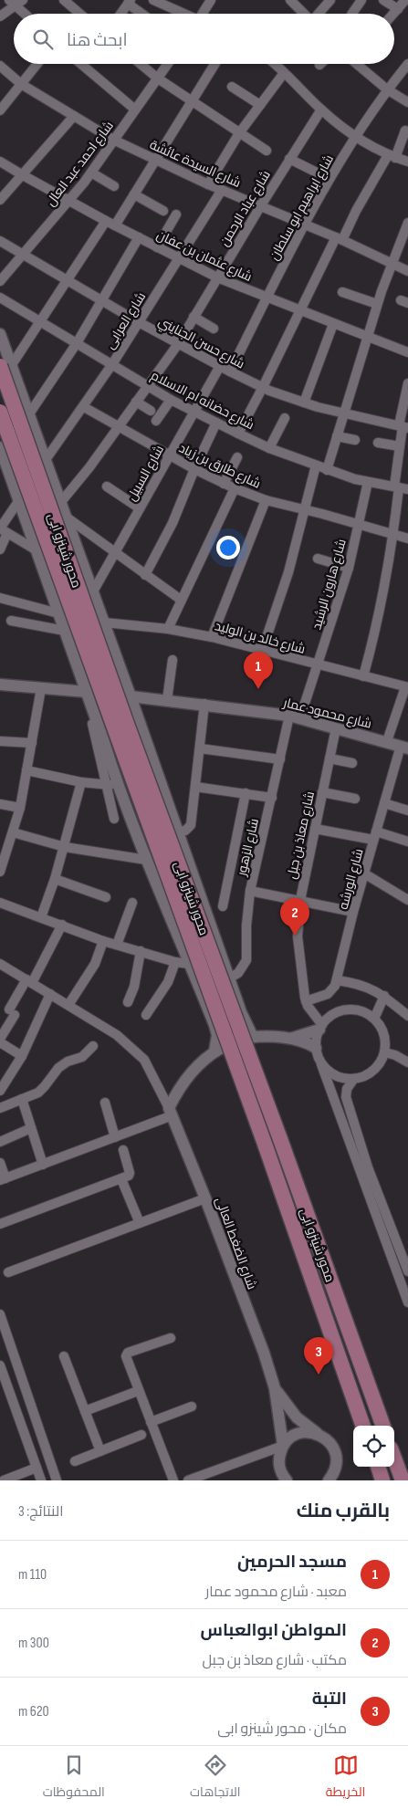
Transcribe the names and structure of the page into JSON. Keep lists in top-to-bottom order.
{
  "streets": {
    "main road": ["محور شينزو ابى"],
    "street": [
      "شارع احمد عبد العال",
      "شارع السيدة عائشة",
      "شارع ابراهيم ابو سلطان",
      "شارع عباد الرحمن",
      "شارع عثمان بن عفان",
      "شارع العرابى",
      "شارع حسن الجنايني",
      "شارع حضانه ام الاسلام",
      "شارع طارق بن زياد",
      "شارع السبيل",
      "شارع هارون الرشيد",
      "شارع خالد بن الوليد",
      "شارع محمود عمار",
      "شارع معاذ بن جبل",
      "شارع الزهور",
      "شارع الورشه",
      "شارع الضغط العالى"
    ]
  },
  "crossings": [
    ["شارع احمد عبد العال", "شارع السيدة عائشة"],
    ["شارع احمد عبد العال", "شارع عثمان بن عفان"],
    ["شارع احمد عبد العال", "شارع حسن الجنايني"],
    ["شارع السيدة عائشة", "شارع ابراهيم ابو سلطان"],
    ["شارع السيدة عائشة", "شارع عباد الرحمن"],
    ["شارع السيدة عائشة", "شارع العرابى"],
    ["شارع ابراهيم ابو سلطان", "شارع عثمان بن عفان"],
    ["شارع ابراهيم ابو سلطان", "شارع حسن الجنايني"],
    ["شارع عباد الرحمن", "شارع عثمان بن عفان"],
    ["شارع عباد الرحمن", "شارع حسن الجنايني"],
    ["شارع عباد الرحمن", "شارع حضانه ام الاسلام"],
    ["شارع عباد الرحمن", "شارع طارق بن زياد"],
    ["شارع عثمان بن عفان", "شارع العرابى"],
    ["شارع العرابى", "شارع حسن الجنايني"],
    ["شارع العرابى", "شارع حضانه ام الاسلام"],
    ["شارع العرابى", "شارع طارق بن زياد"],
    ["شارع حسن الجنايني", "شارع السبيل"],
    ["شارع حضانه ام الاسلام", "شارع السبيل"],
    ["شارع حضانه ام الاسلام", "شارع هارون الرشيد"],
    ["شارع طارق بن زياد", "شارع السبيل"],
    ["شارع طارق بن زياد", "شارع هارون الرشيد"],
    ["شارع هارون الرشيد", "شارع خالد بن الوليد"],
    ["شارع هارون الرشيد", "شارع محمود عمار"],
    ["شارع هارون الرشيد", "شارع الزهور"],
    ["شارع محمود عمار", "شارع معاذ بن جبل"],
    ["شارع محمود عمار", "شارع الزهور"],
    ["شارع محمود عمار", "شارع الورشه"],
    ["شارع معاذ بن جبل", "شارع الورشه"]
  ],
  "page": {
    "search": "ابحث هنا",
    "pins": ["1", "2", "3"],
    "heading": ["بالقرب منك", "النتائج: 3"],
    "list": [
      {
        "mark": "1",
        "name": "مسجد الحرمين",
        "note": "معبد · شارع محمود عمار",
        "value": "110 m"
      },
      {
        "mark": "2",
        "name": "المواطن ابوالعباس",
        "note": "مكتب · شارع معاذ بن جبل",
        "value": "300 m"
      },
      {
        "mark": "3",
        "name": "التبة",
        "note": "مكان · محور شينزو ابى",
        "value": "620 m"
      }
    ],
    "nav": ["الخريطة", "الاتجاهات", "المحفوظات"]
  }
}
